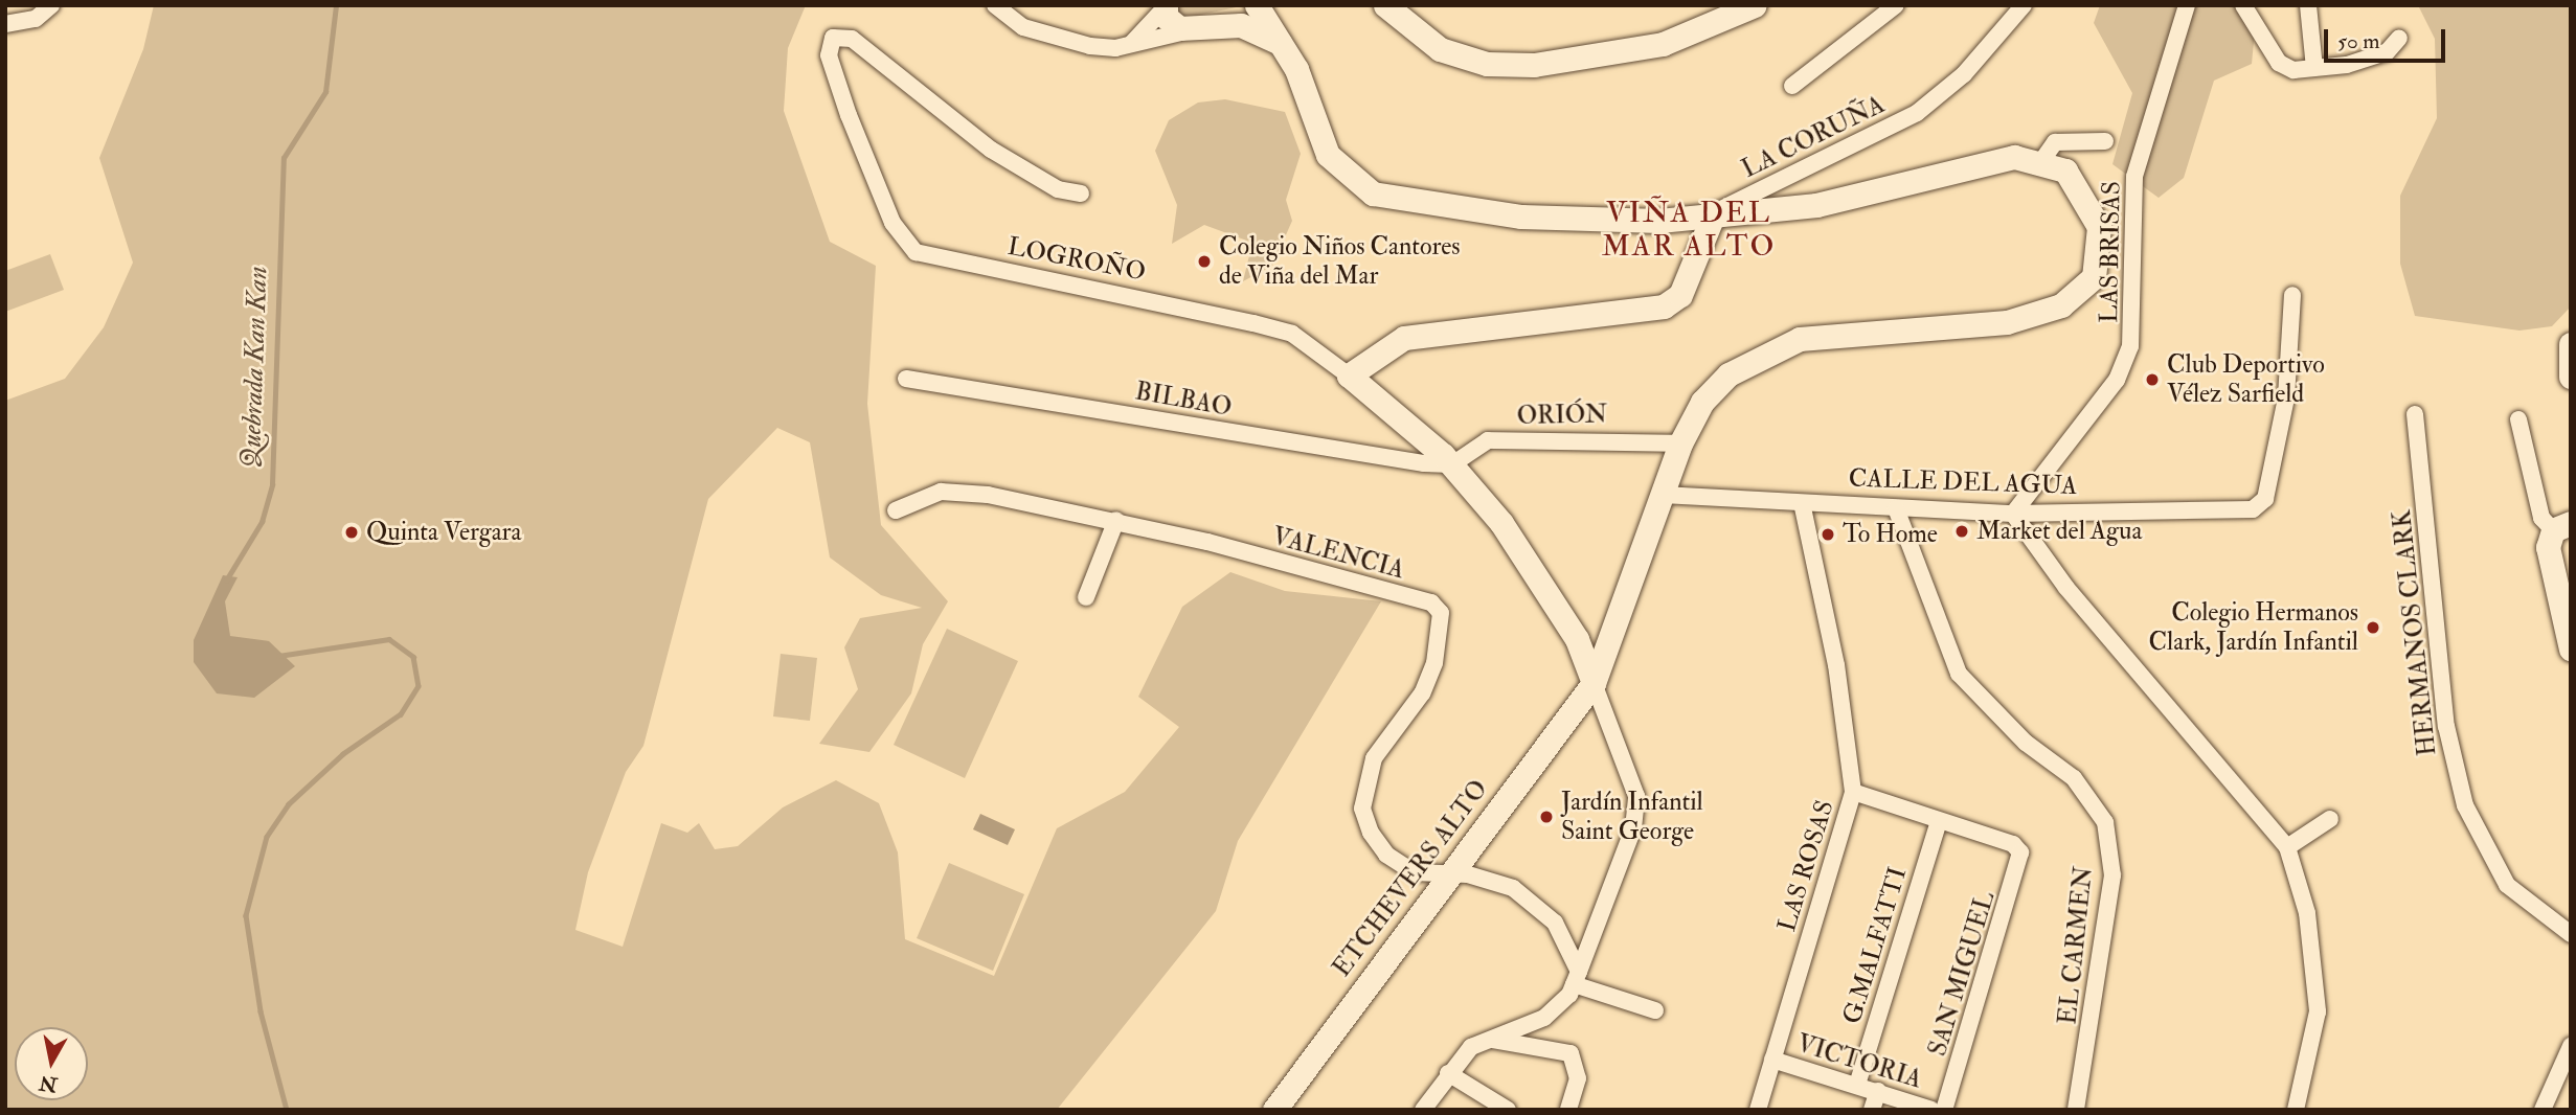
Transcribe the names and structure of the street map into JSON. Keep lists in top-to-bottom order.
{
  "streets": {
    "street": [
      "LA CORUÑA",
      "LAS BRISAS",
      "LOGROÑO",
      "BILBAO",
      "ORIÓN",
      "CALLE DEL AGUA",
      "VALENCIA",
      "HERMANOS CLARK",
      "LAS ROSAS",
      "ETCHEVERS ALTO",
      "G.MALFATTI",
      "EL CARMEN",
      "SAN MIGUEL",
      "VICTORIA"
    ]
  },
  "crossings": [
    ["LAS BRISAS", "CALLE DEL AGUA"],
    ["LOGROÑO", "BILBAO"],
    ["LOGROÑO", "ORIÓN"],
    ["LOGROÑO", "ETCHEVERS ALTO"],
    ["BILBAO", "ORIÓN"],
    ["ORIÓN", "ETCHEVERS ALTO"],
    ["CALLE DEL AGUA", "LAS ROSAS"],
    ["CALLE DEL AGUA", "ETCHEVERS ALTO"],
    ["CALLE DEL AGUA", "EL CARMEN"],
    ["VALENCIA", "ETCHEVERS ALTO"],
    ["LAS ROSAS", "VICTORIA"],
    ["G.MALFATTI", "SAN MIGUEL"],
    ["G.MALFATTI", "VICTORIA"]
  ],
  "districts": ["VIÑA DEL MAR ALTO"],
  "water": ["Quebrada Kan Kan"],
  "places": [
    "Colegio Niños Cantores de Viña del Mar",
    "Club Deportivo Vélez Sarfield",
    "Market del Agua",
    "Quinta Vergara",
    "To Home",
    "Colegio Hermanos Clark, Jardín Infantil",
    "Jardín Infantil Saint George"
  ],
  "scale_bar": "50 m",
  "north": "bottom"
}
